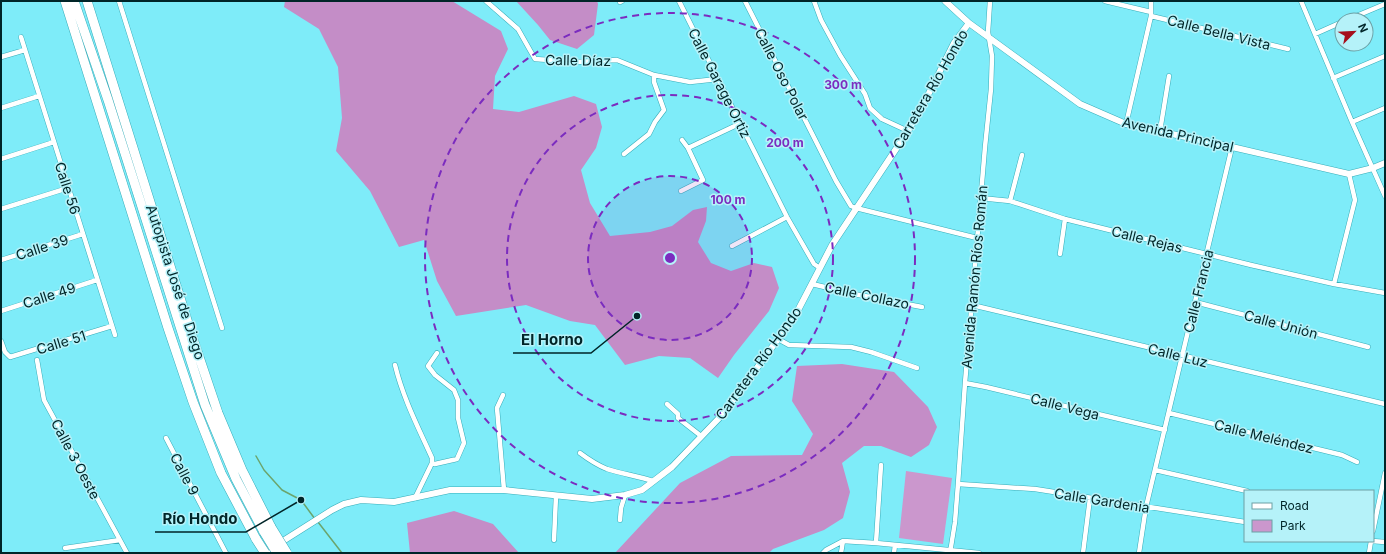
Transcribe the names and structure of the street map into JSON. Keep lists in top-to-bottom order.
{
  "streets": {
    "highway": ["Autopista José de Diego"],
    "street": [
      "Calle Bella Vista",
      "Calle Díaz",
      "Calle Oso Polar",
      "Calle Garage Ortiz",
      "Carretera Río Hondo",
      "Avenida Principal",
      "Calle 56",
      "Calle Rejas",
      "Calle 39",
      "Avenida Ramón Ríos Román",
      "Calle Francia",
      "Calle 49",
      "Calle Collazo",
      "Calle Unión",
      "Calle 51",
      "Calle Luz",
      "Calle Vega",
      "Calle Meléndez",
      "Calle 3 Oeste",
      "Calle 9",
      "Calle Gardenia"
    ]
  },
  "crossings": [
    ["Calle Díaz", "Calle Garage Ortiz"],
    ["Calle Oso Polar", "Carretera Río Hondo"],
    ["Calle Garage Ortiz", "Carretera Río Hondo"],
    ["Carretera Río Hondo", "Avenida Principal"],
    ["Carretera Río Hondo", "Autopista José de Diego"],
    ["Carretera Río Hondo", "Calle Collazo"],
    ["Avenida Principal", "Avenida Ramón Ríos Román"],
    ["Avenida Principal", "Calle Francia"],
    ["Calle 56", "Calle 39"],
    ["Calle 56", "Calle 49"],
    ["Calle 56", "Calle 51"],
    ["Calle Rejas", "Avenida Ramón Ríos Román"],
    ["Calle Rejas", "Calle Francia"],
    ["Avenida Ramón Ríos Román", "Calle Luz"],
    ["Avenida Ramón Ríos Román", "Calle Vega"],
    ["Avenida Ramón Ríos Román", "Calle Gardenia"],
    ["Calle Francia", "Calle Unión"],
    ["Calle Francia", "Calle Luz"],
    ["Calle Francia", "Calle Vega"],
    ["Calle Francia", "Calle Meléndez"],
    ["Calle Francia", "Calle Gardenia"]
  ],
  "places": ["El Horno", "Río Hondo"],
  "legend": ["Road", "Park"],
  "north": "top right",
  "rings": ["300 m", "200 m", "100 m"]
}
